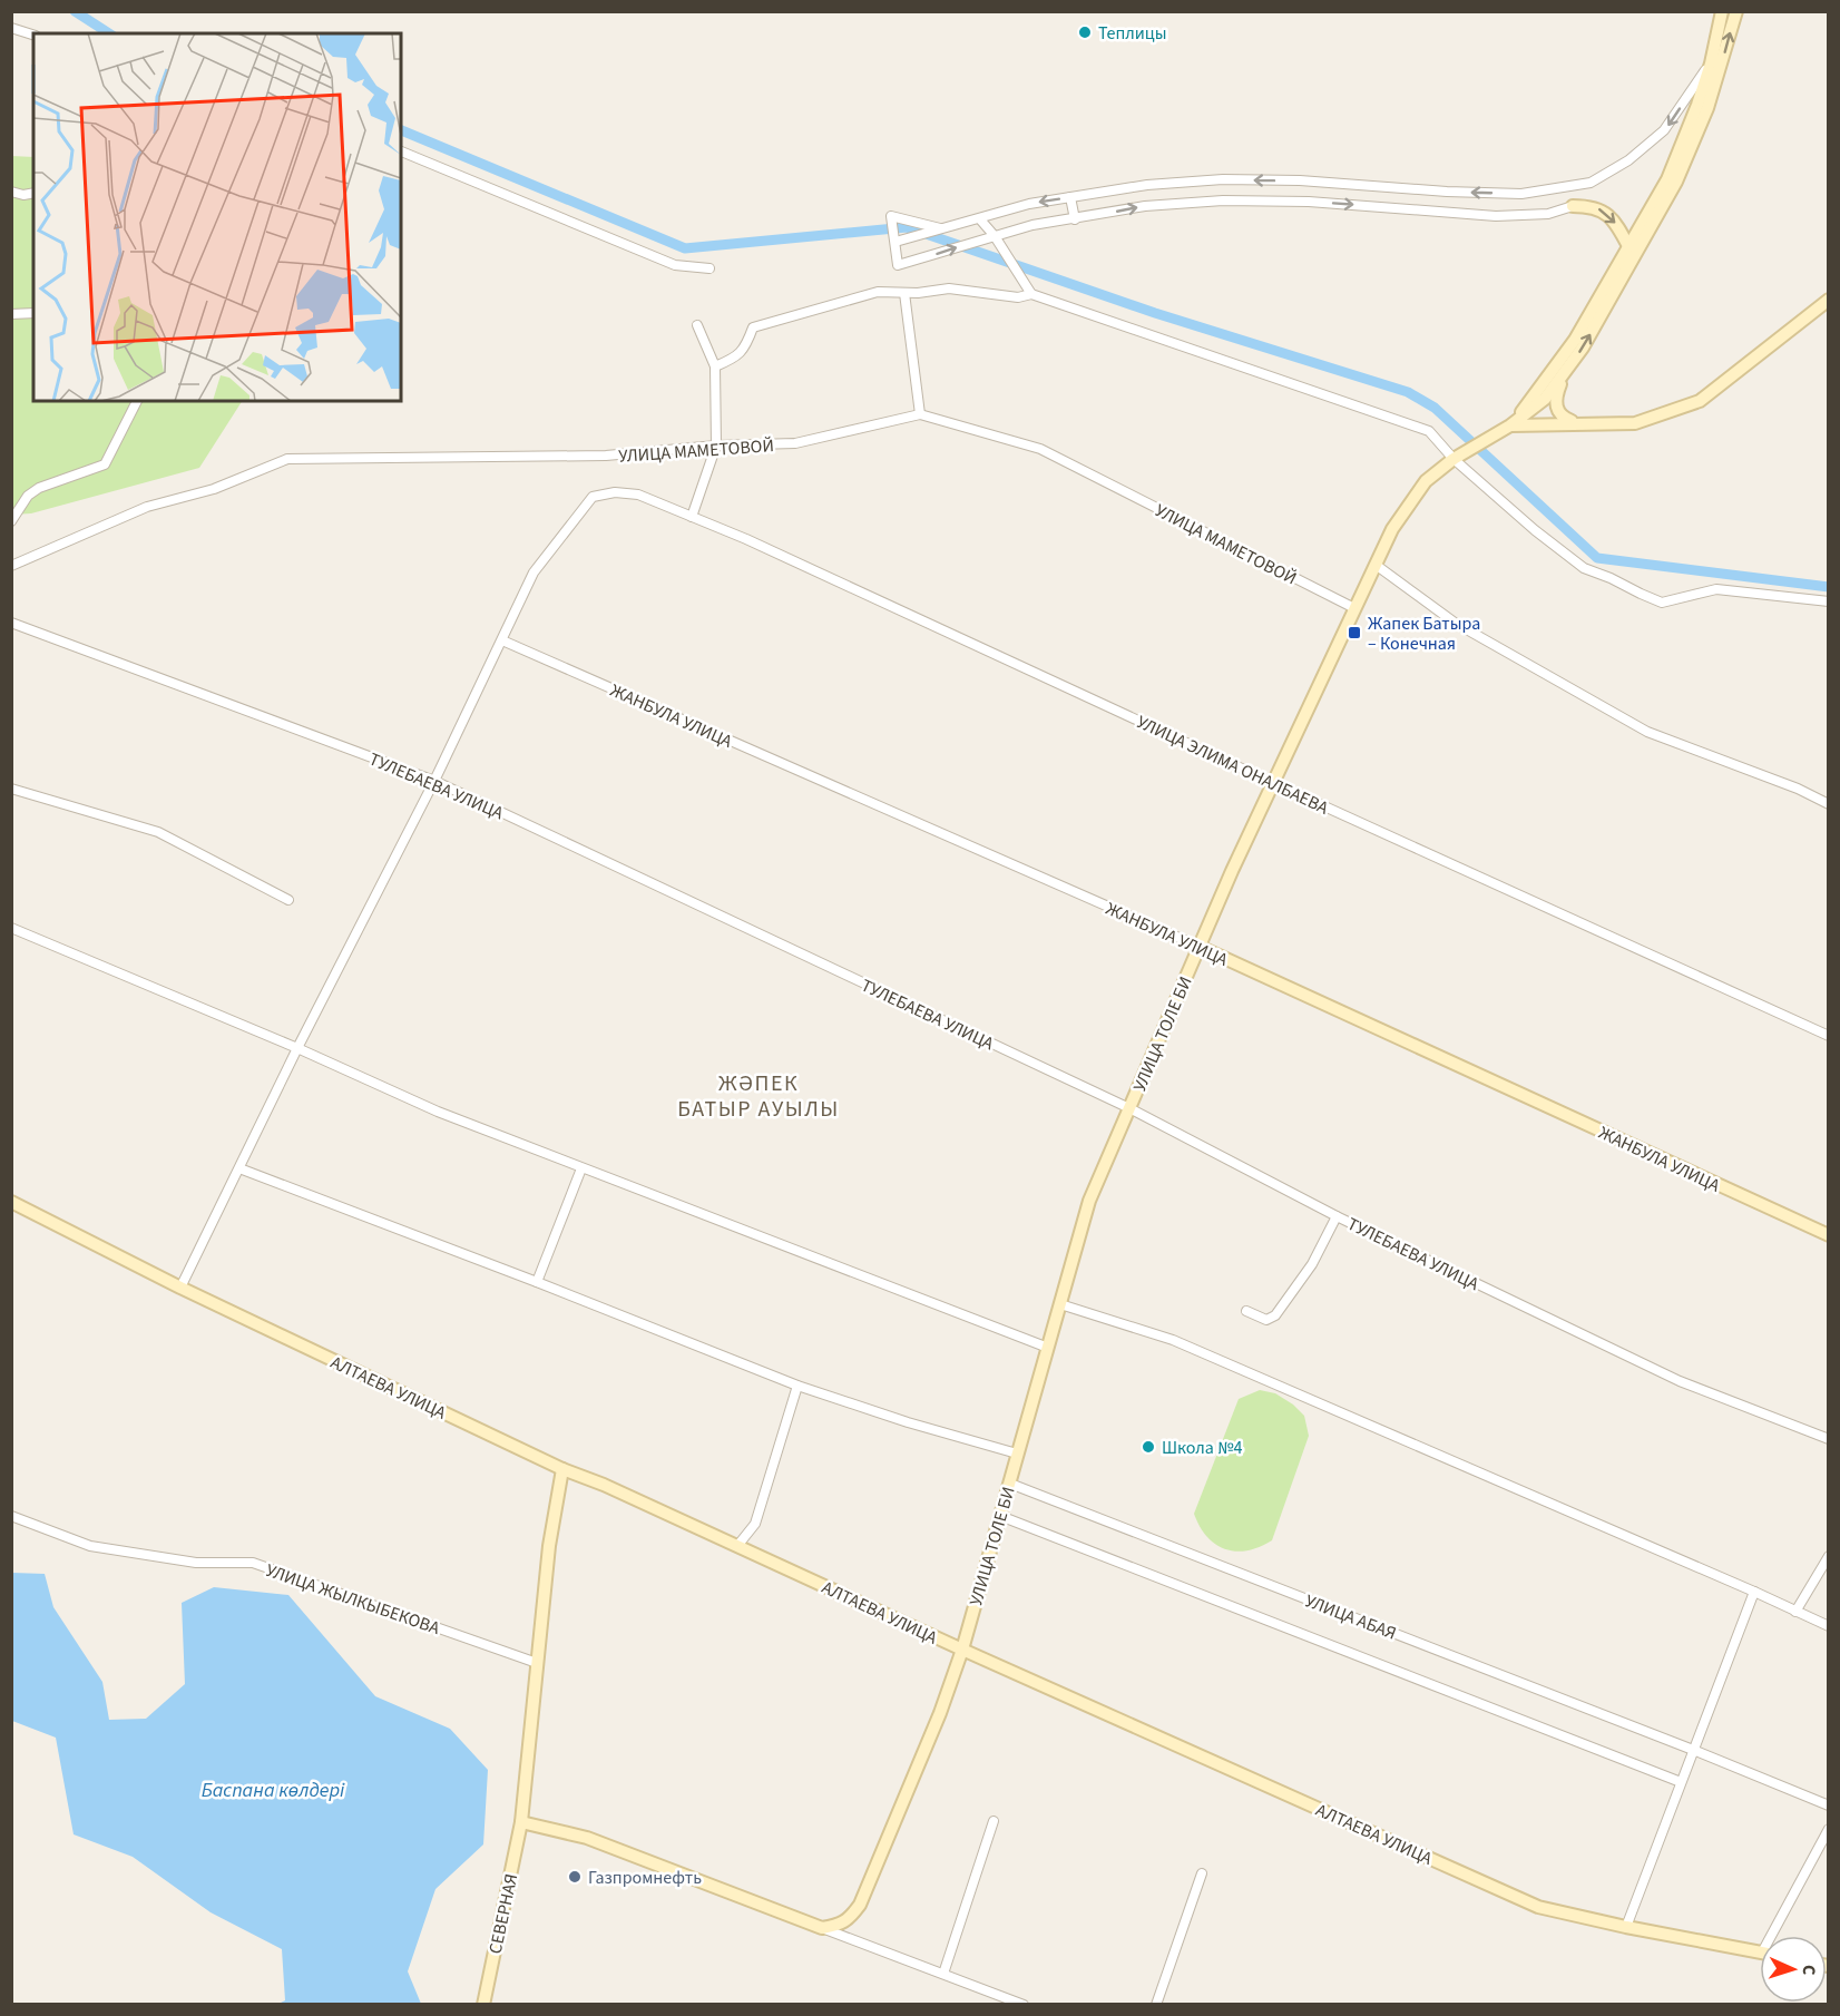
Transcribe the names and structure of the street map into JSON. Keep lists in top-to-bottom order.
{
  "streets": {
    "main road": [
      "ЖАНБУЛА УЛИЦА",
      "УЛИЦА ТОЛЕ БИ",
      "АЛТАЕВА УЛИЦА",
      "СЕВЕРНАЯ"
    ],
    "street": [
      "УЛИЦА МАМЕТОВОЙ",
      "УЛИЦА ЭЛИМА ОНАЛБАЕВА",
      "ТУЛЕБАЕВА УЛИЦА",
      "УЛИЦА ЖЫЛКЫБЕКОВА",
      "УЛИЦА АБАЯ"
    ]
  },
  "crossings": [
    ["УЛИЦА МАМЕТОВОЙ", "УЛИЦА ТОЛЕ БИ"],
    ["ЖАНБУЛА УЛИЦА", "УЛИЦА ЭЛИМА ОНАЛБАЕВА"],
    ["ЖАНБУЛА УЛИЦА", "УЛИЦА ТОЛЕ БИ"],
    ["УЛИЦА ЭЛИМА ОНАЛБАЕВА", "УЛИЦА ТОЛЕ БИ"],
    ["ТУЛЕБАЕВА УЛИЦА", "УЛИЦА ТОЛЕ БИ"],
    ["УЛИЦА ТОЛЕ БИ", "АЛТАЕВА УЛИЦА"],
    ["УЛИЦА ТОЛЕ БИ", "УЛИЦА АБАЯ"],
    ["АЛТАЕВА УЛИЦА", "СЕВЕРНАЯ"],
    ["УЛИЦА ЖЫЛКЫБЕКОВА", "СЕВЕРНАЯ"]
  ],
  "districts": ["ЖӘПЕК БАТЫР АУЫЛЫ"],
  "water": ["Баспана көлдері"],
  "places": {
    "other": ["Теплицы", "Школа №4", "Газпромнефть"],
    "transit": ["Жапек Батыра – Конечная"]
  },
  "north": "right"
}
